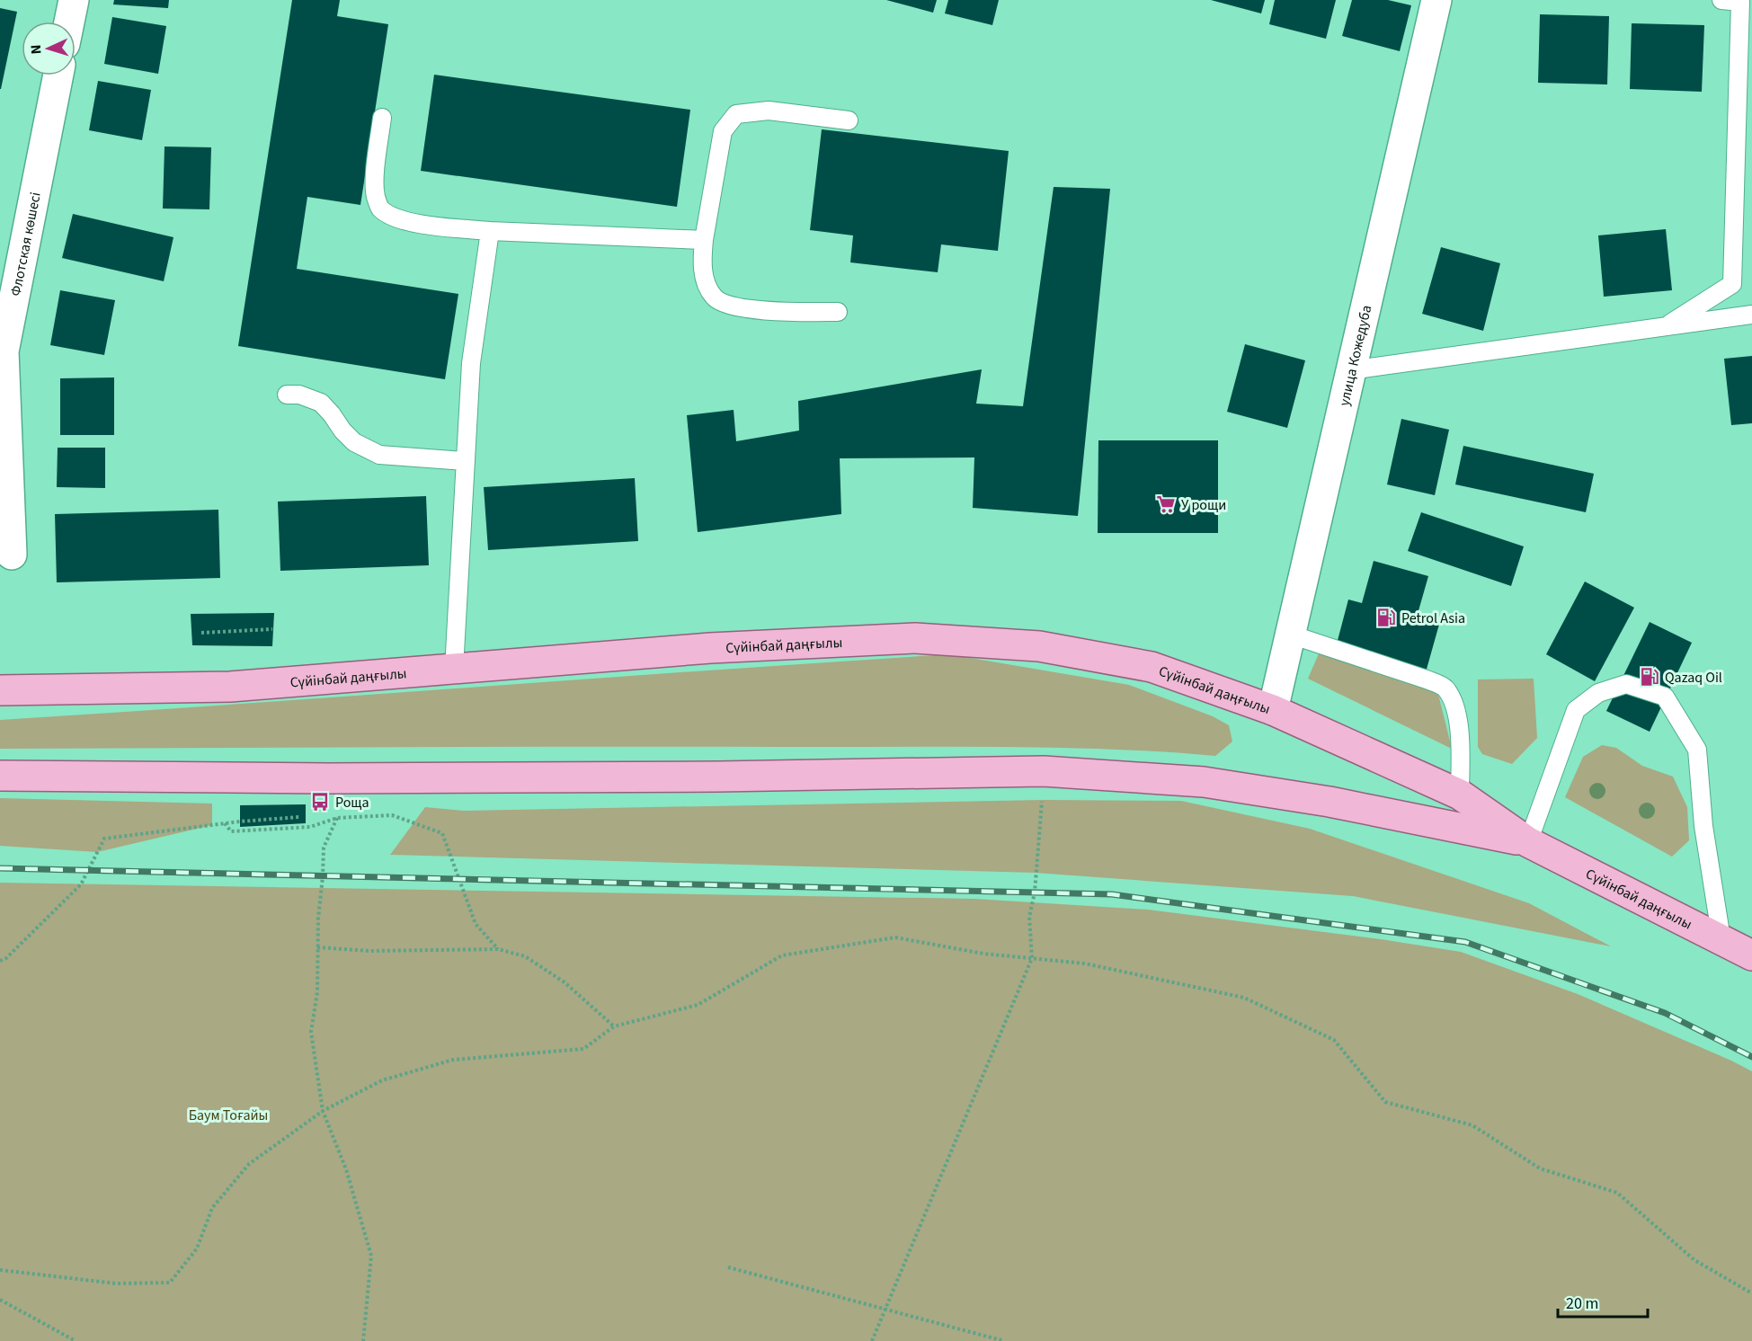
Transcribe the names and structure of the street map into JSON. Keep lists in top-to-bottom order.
{
  "streets": {
    "main road": ["Сүйінбай даңғылы"],
    "street": ["Флотская көшесі", "улица Кожедуба"]
  },
  "crossings": [
    ["улица Кожедуба", "Сүйінбай даңғылы"]
  ],
  "parks": ["Баум Тоғайы"],
  "places": {
    "supermarket": ["У рощи"],
    "fuel station": ["Petrol Asia", "Qazaq Oil"],
    "bus stop": ["Роща"]
  },
  "scale_bar": "20 m",
  "north": "left"
}
